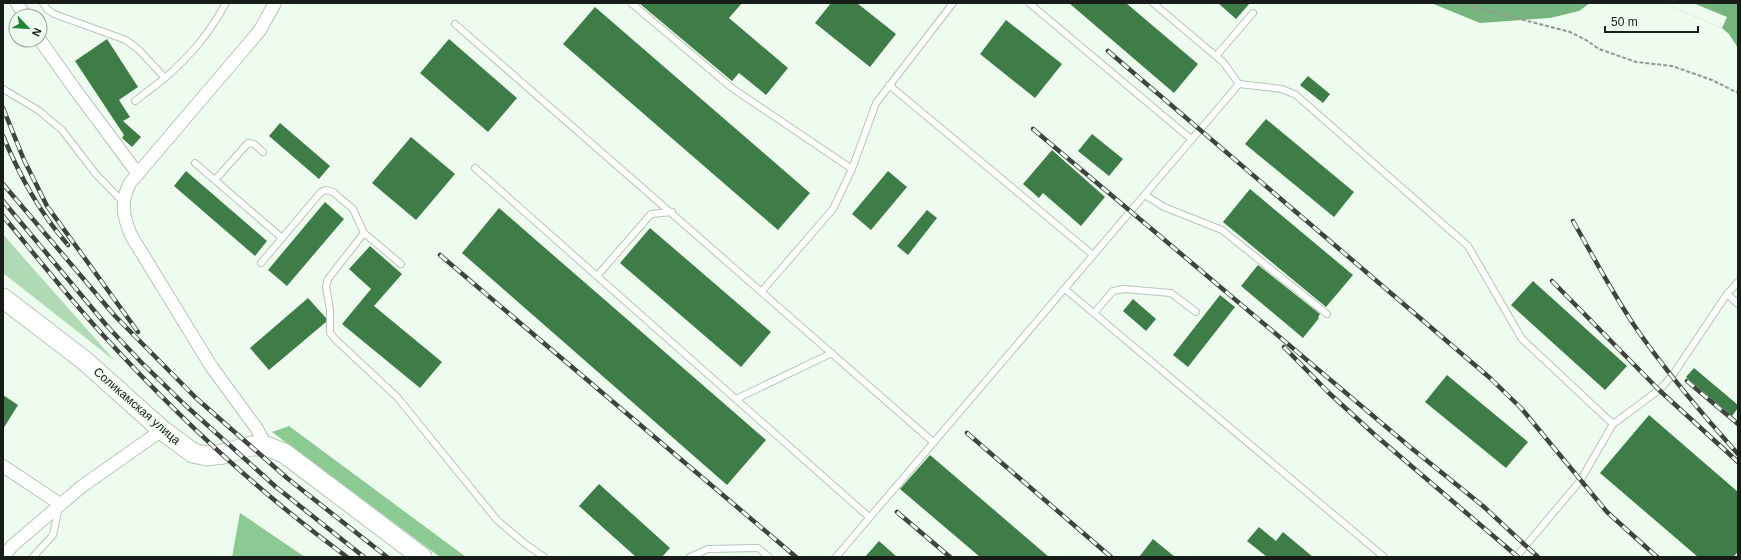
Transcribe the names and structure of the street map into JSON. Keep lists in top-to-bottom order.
{
  "streets": {
    "main road": ["Соликамская улица"]
  },
  "scale_bar": "50 m",
  "north": "bottom right"
}
